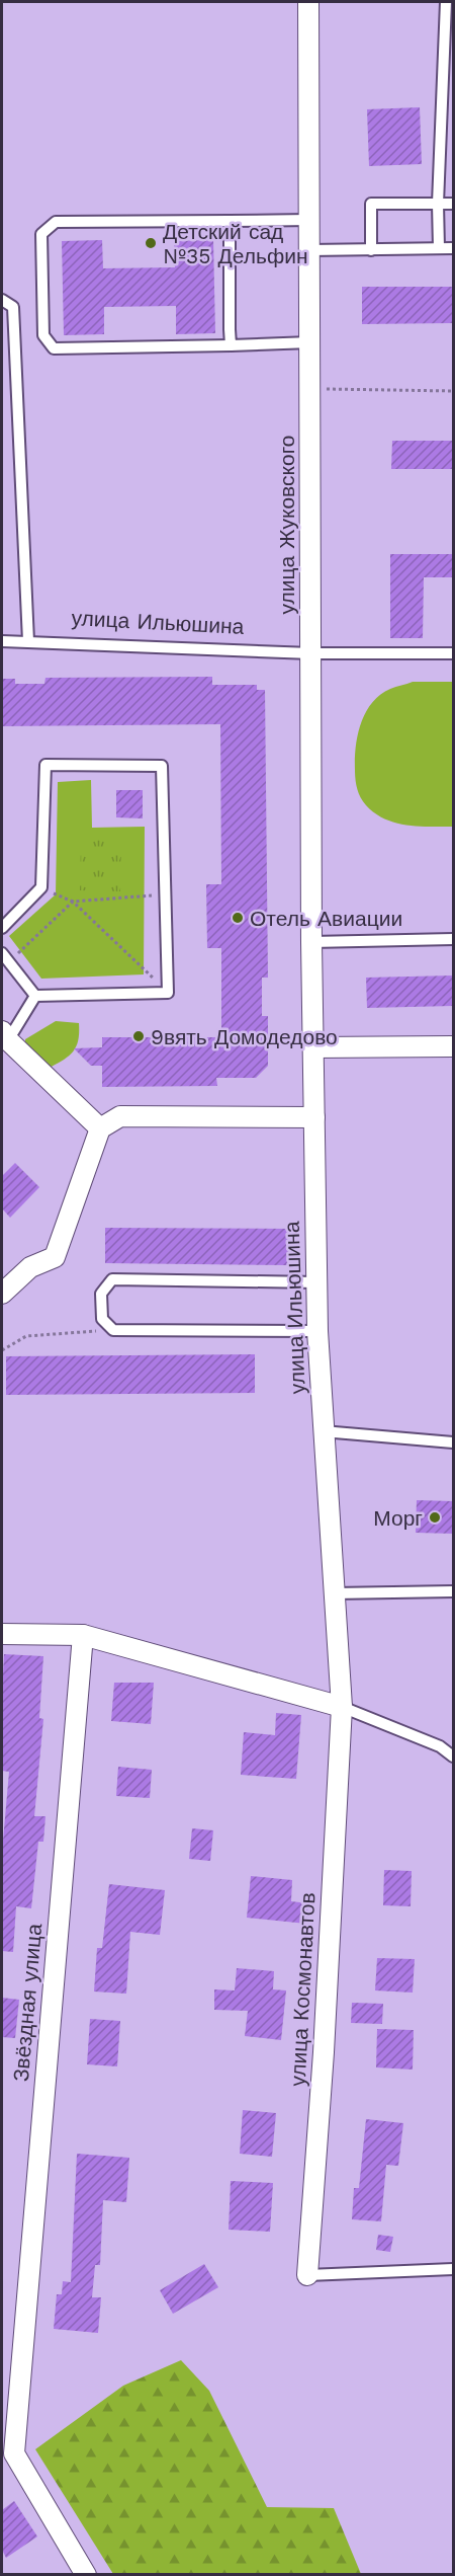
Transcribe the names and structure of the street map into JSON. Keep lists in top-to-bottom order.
{
  "streets": {
    "street": [
      "улица Жуковского",
      "улица Ильюшина",
      "улица Космонавтов",
      "Звёздная улица"
    ]
  },
  "crossings": [
    ["улица Жуковского", "улица Ильюшина"],
    ["улица Ильюшина", "улица Космонавтов"]
  ],
  "places": [
    "Детский сад №35 Дельфин",
    "Отель Авиации",
    "9вять Домодедово",
    "Морг"
  ]
}
